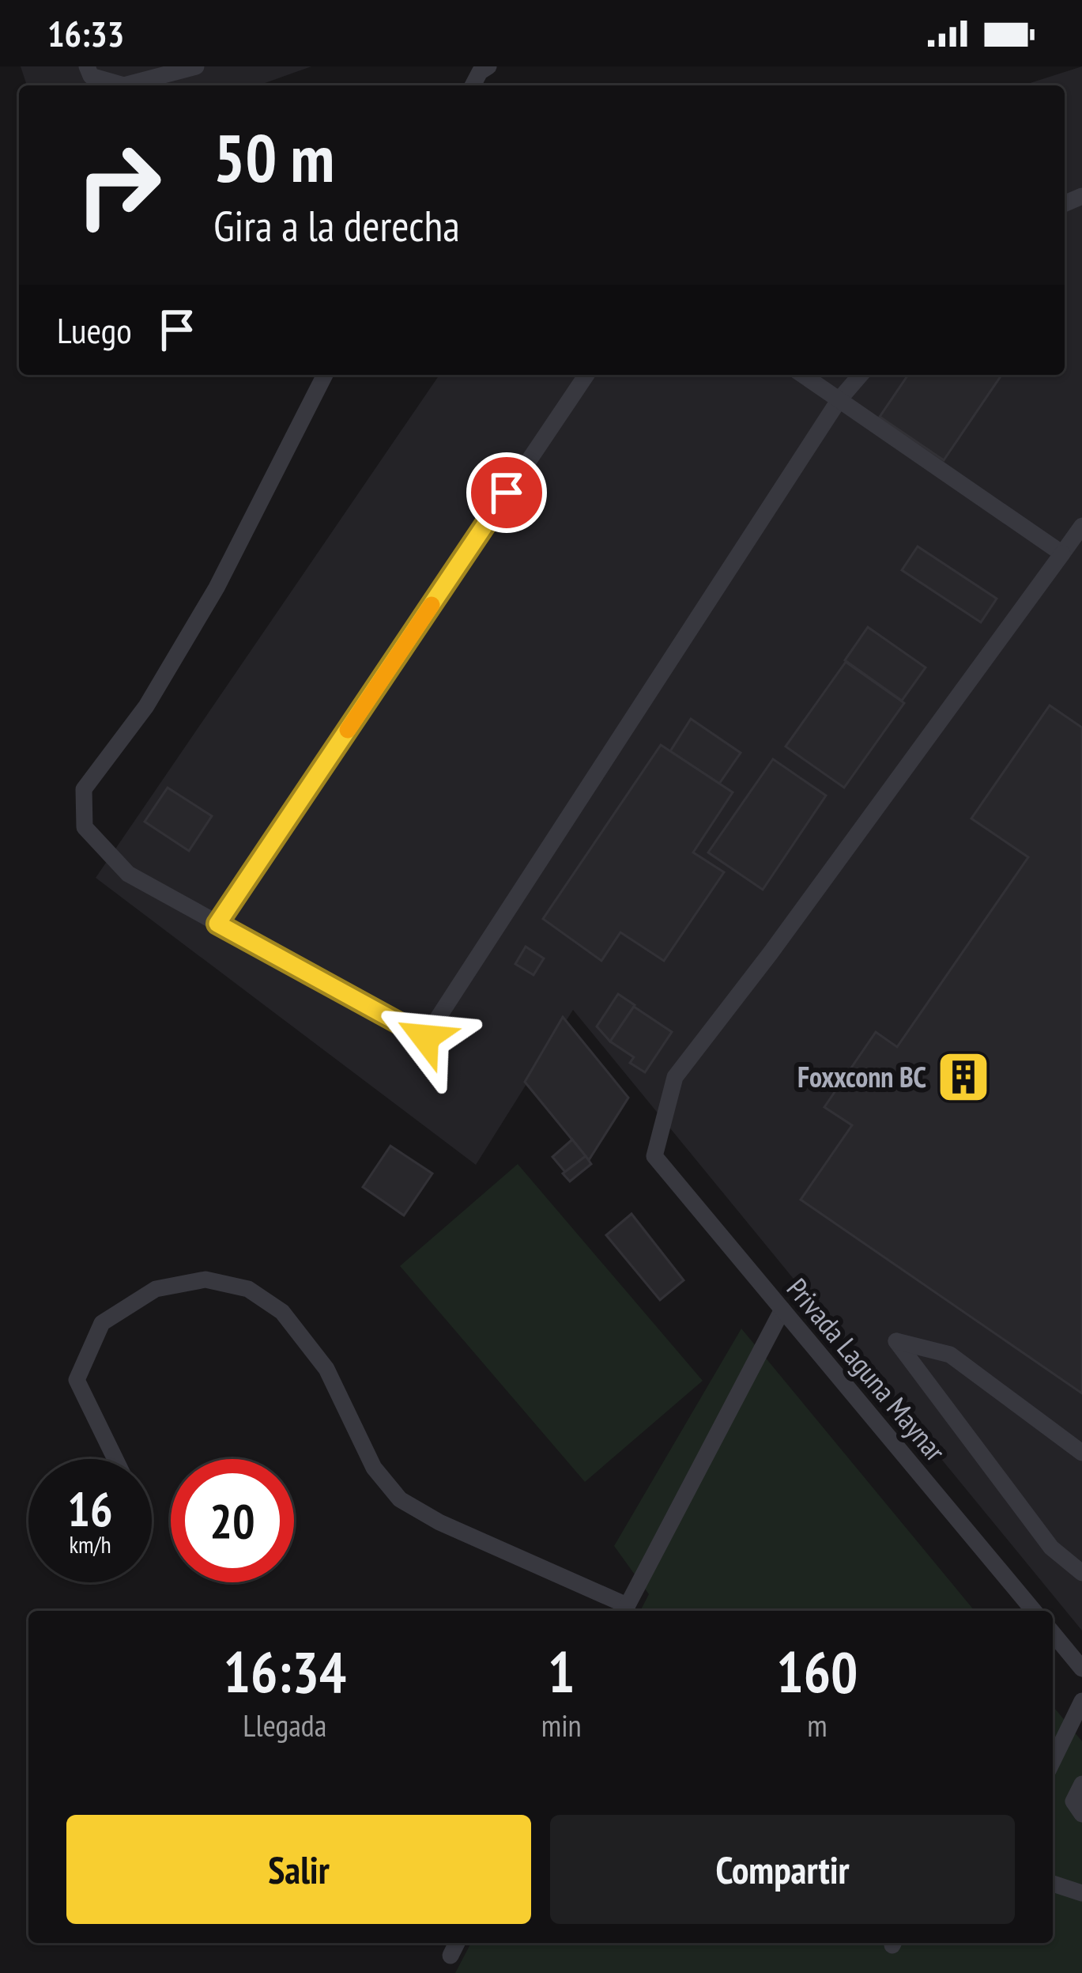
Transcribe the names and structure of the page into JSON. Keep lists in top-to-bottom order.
{
  "streets": {
    "lane": ["Privada Laguna Maynar"]
  },
  "places": {
    "building": ["Foxxconn BC"]
  },
  "page": {
    "status": "16:33",
    "turn": ["50 m", "Gira a la derecha"],
    "then": "Luego",
    "speed": "16 km/h",
    "limit": "20",
    "eta": [
      "16:34",
      "Llegada",
      "1",
      "min",
      "160",
      "m"
    ],
    "buttons": ["Salir", "Compartir"]
  }
}
